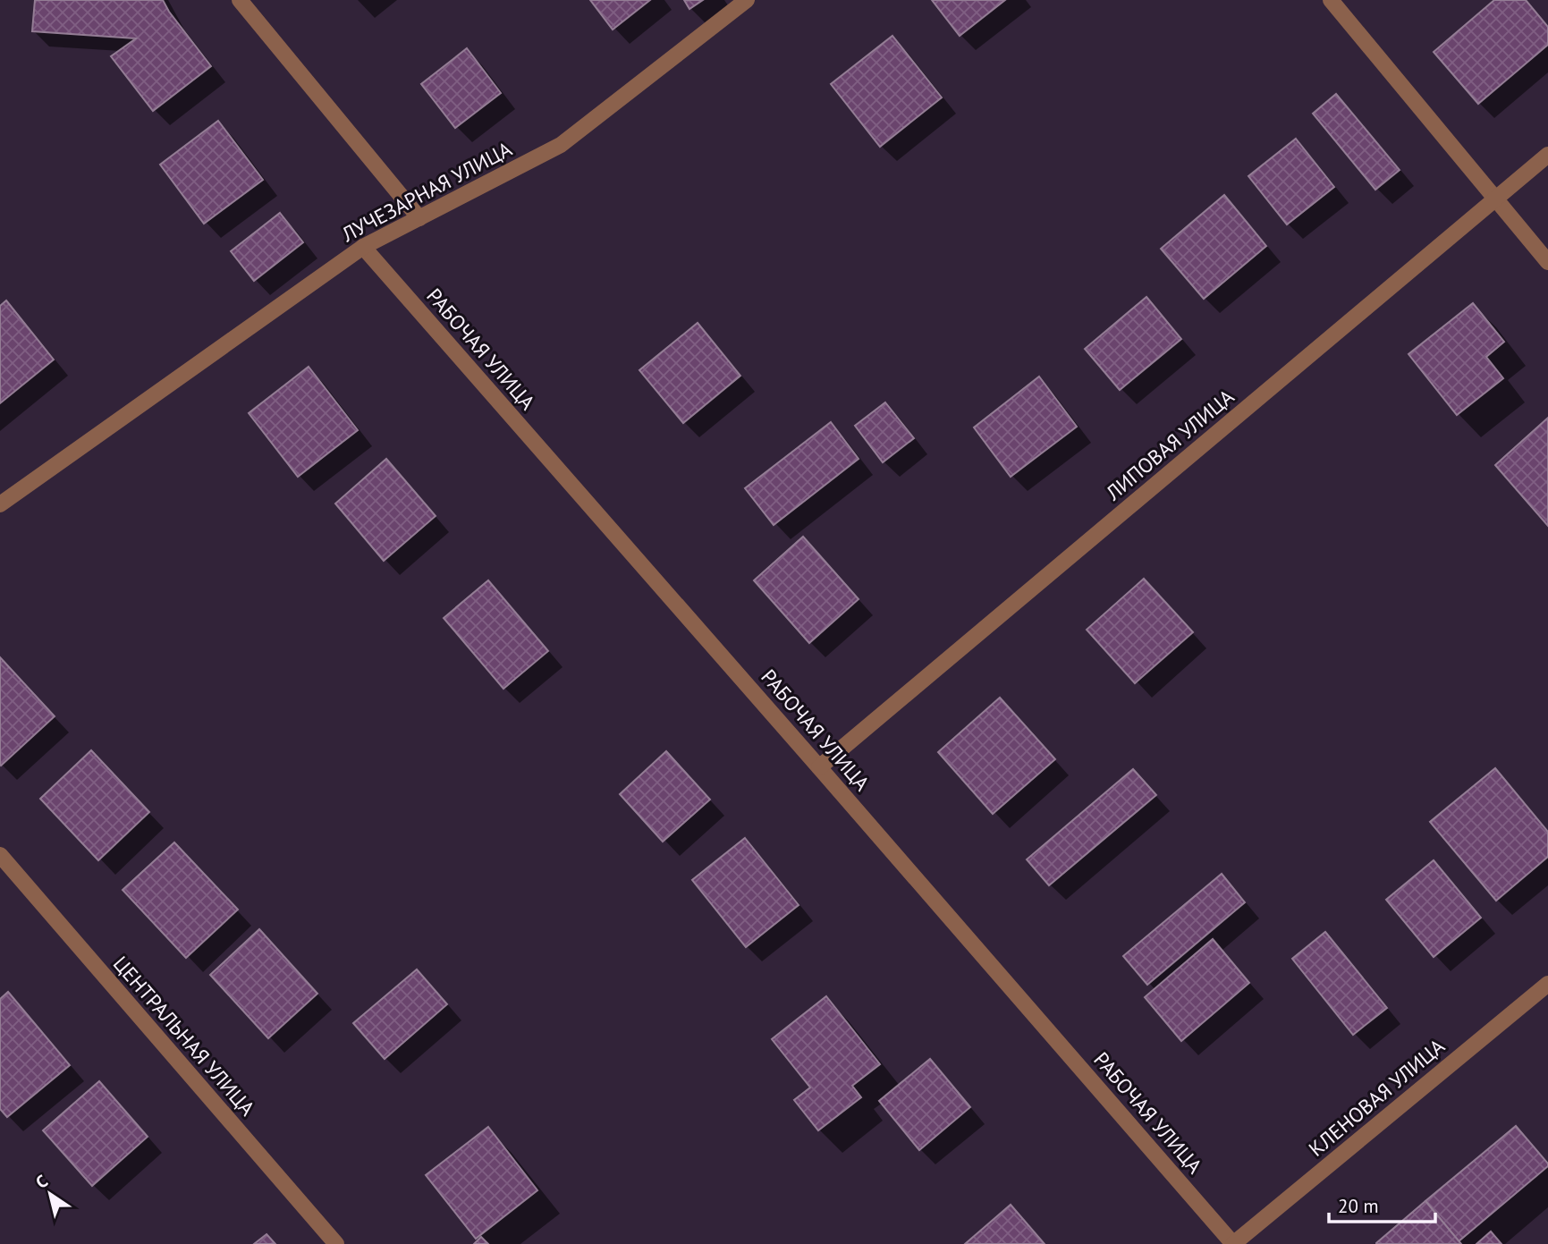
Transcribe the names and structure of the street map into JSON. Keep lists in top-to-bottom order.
{
  "streets": {
    "street": [
      "ЛУЧЕЗАРНАЯ УЛИЦА",
      "РАБОЧАЯ УЛИЦА",
      "ЛИПОВАЯ УЛИЦА",
      "ЦЕНТРАЛЬНАЯ УЛИЦА",
      "КЛЕНОВАЯ УЛИЦА"
    ]
  },
  "crossings": [
    ["ЛУЧЕЗАРНАЯ УЛИЦА", "РАБОЧАЯ УЛИЦА"],
    ["РАБОЧАЯ УЛИЦА", "ЛИПОВАЯ УЛИЦА"],
    ["РАБОЧАЯ УЛИЦА", "КЛЕНОВАЯ УЛИЦА"]
  ],
  "scale_bar": "20 m",
  "north": "top left"
}
